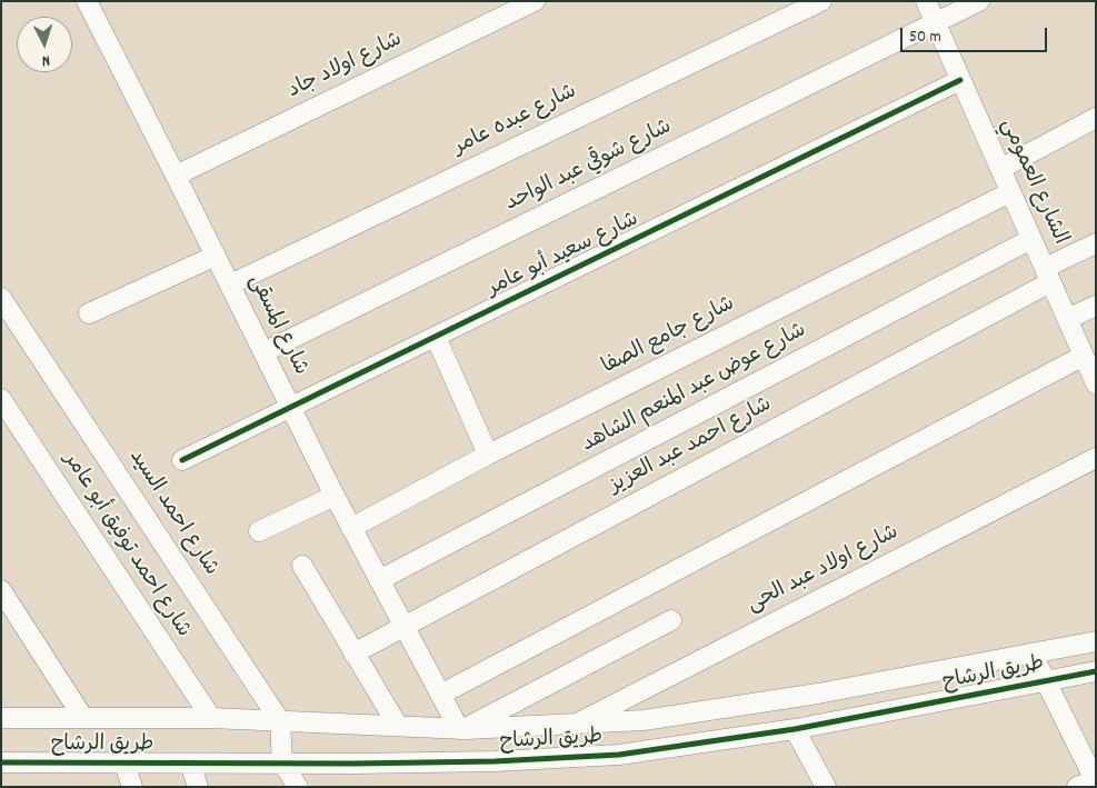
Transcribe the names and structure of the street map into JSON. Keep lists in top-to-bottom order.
{
  "streets": {
    "street": [
      "شارع اولاد جاد",
      "شارع عبده عامر",
      "شارع شوقي عبد الواحد",
      "الشارع العمومي",
      "شارع سعيد أبو عامر",
      "شارع المسقى",
      "شارع جامع الصفا",
      "شارع عوض عبد المنعم الشاهد",
      "شارع احمد عبد العزيز",
      "شارع احمد السيد",
      "شارع احمد توفيق أبو عامر",
      "شارع اولاد عبد الحى",
      "طريق الرشاح"
    ]
  },
  "crossings": [
    ["شارع اولاد جاد", "شارع المسقى"],
    ["شارع عبده عامر", "شارع المسقى"],
    ["شارع شوقي عبد الواحد", "الشارع العمومي"],
    ["شارع شوقي عبد الواحد", "شارع المسقى"],
    ["الشارع العمومي", "شارع سعيد أبو عامر"],
    ["الشارع العمومي", "شارع جامع الصفا"],
    ["الشارع العمومي", "شارع عوض عبد المنعم الشاهد"],
    ["الشارع العمومي", "شارع احمد عبد العزيز"],
    ["شارع سعيد أبو عامر", "شارع المسقى"],
    ["شارع المسقى", "شارع جامع الصفا"],
    ["شارع المسقى", "شارع عوض عبد المنعم الشاهد"],
    ["شارع المسقى", "شارع احمد عبد العزيز"],
    ["شارع المسقى", "طريق الرشاح"],
    ["شارع احمد السيد", "طريق الرشاح"],
    ["شارع احمد توفيق أبو عامر", "طريق الرشاح"],
    ["شارع اولاد عبد الحى", "طريق الرشاح"]
  ],
  "scale_bar": "50 m",
  "north": "bottom"
}
